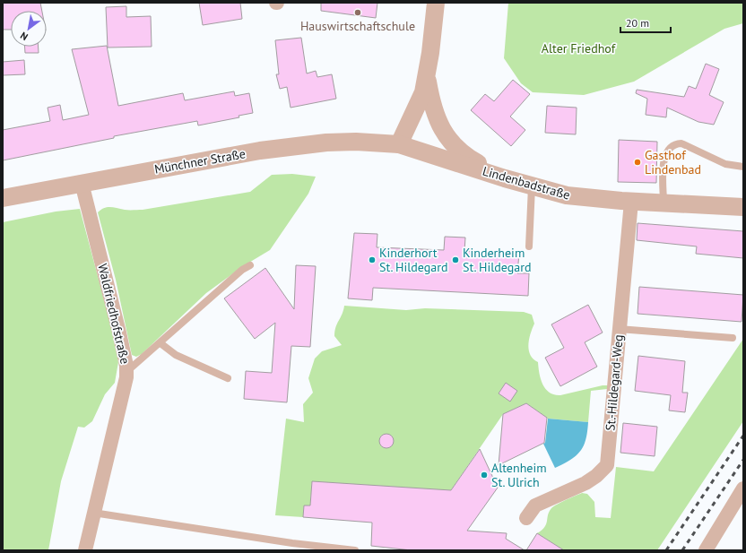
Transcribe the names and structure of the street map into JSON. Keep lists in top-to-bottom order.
{
  "streets": {
    "street": [
      "Münchner Straße",
      "Lindenbadstraße",
      "Waldfriedhofstraße",
      "St.-Hildegard-Weg"
    ]
  },
  "crossings": [
    ["Münchner Straße", "Lindenbadstraße"],
    ["Münchner Straße", "Waldfriedhofstraße"],
    ["Lindenbadstraße", "St.-Hildegard-Weg"]
  ],
  "parks": ["Alter Friedhof"],
  "places": [
    "Hauswirtschaftschule",
    "Gasthof Lindenbad",
    "Kinderhort St. Hildegard",
    "Kinderheim St. Hildegard",
    "Altenheim St. Ulrich"
  ],
  "scale_bar": "20 m",
  "north": "bottom left"
}
